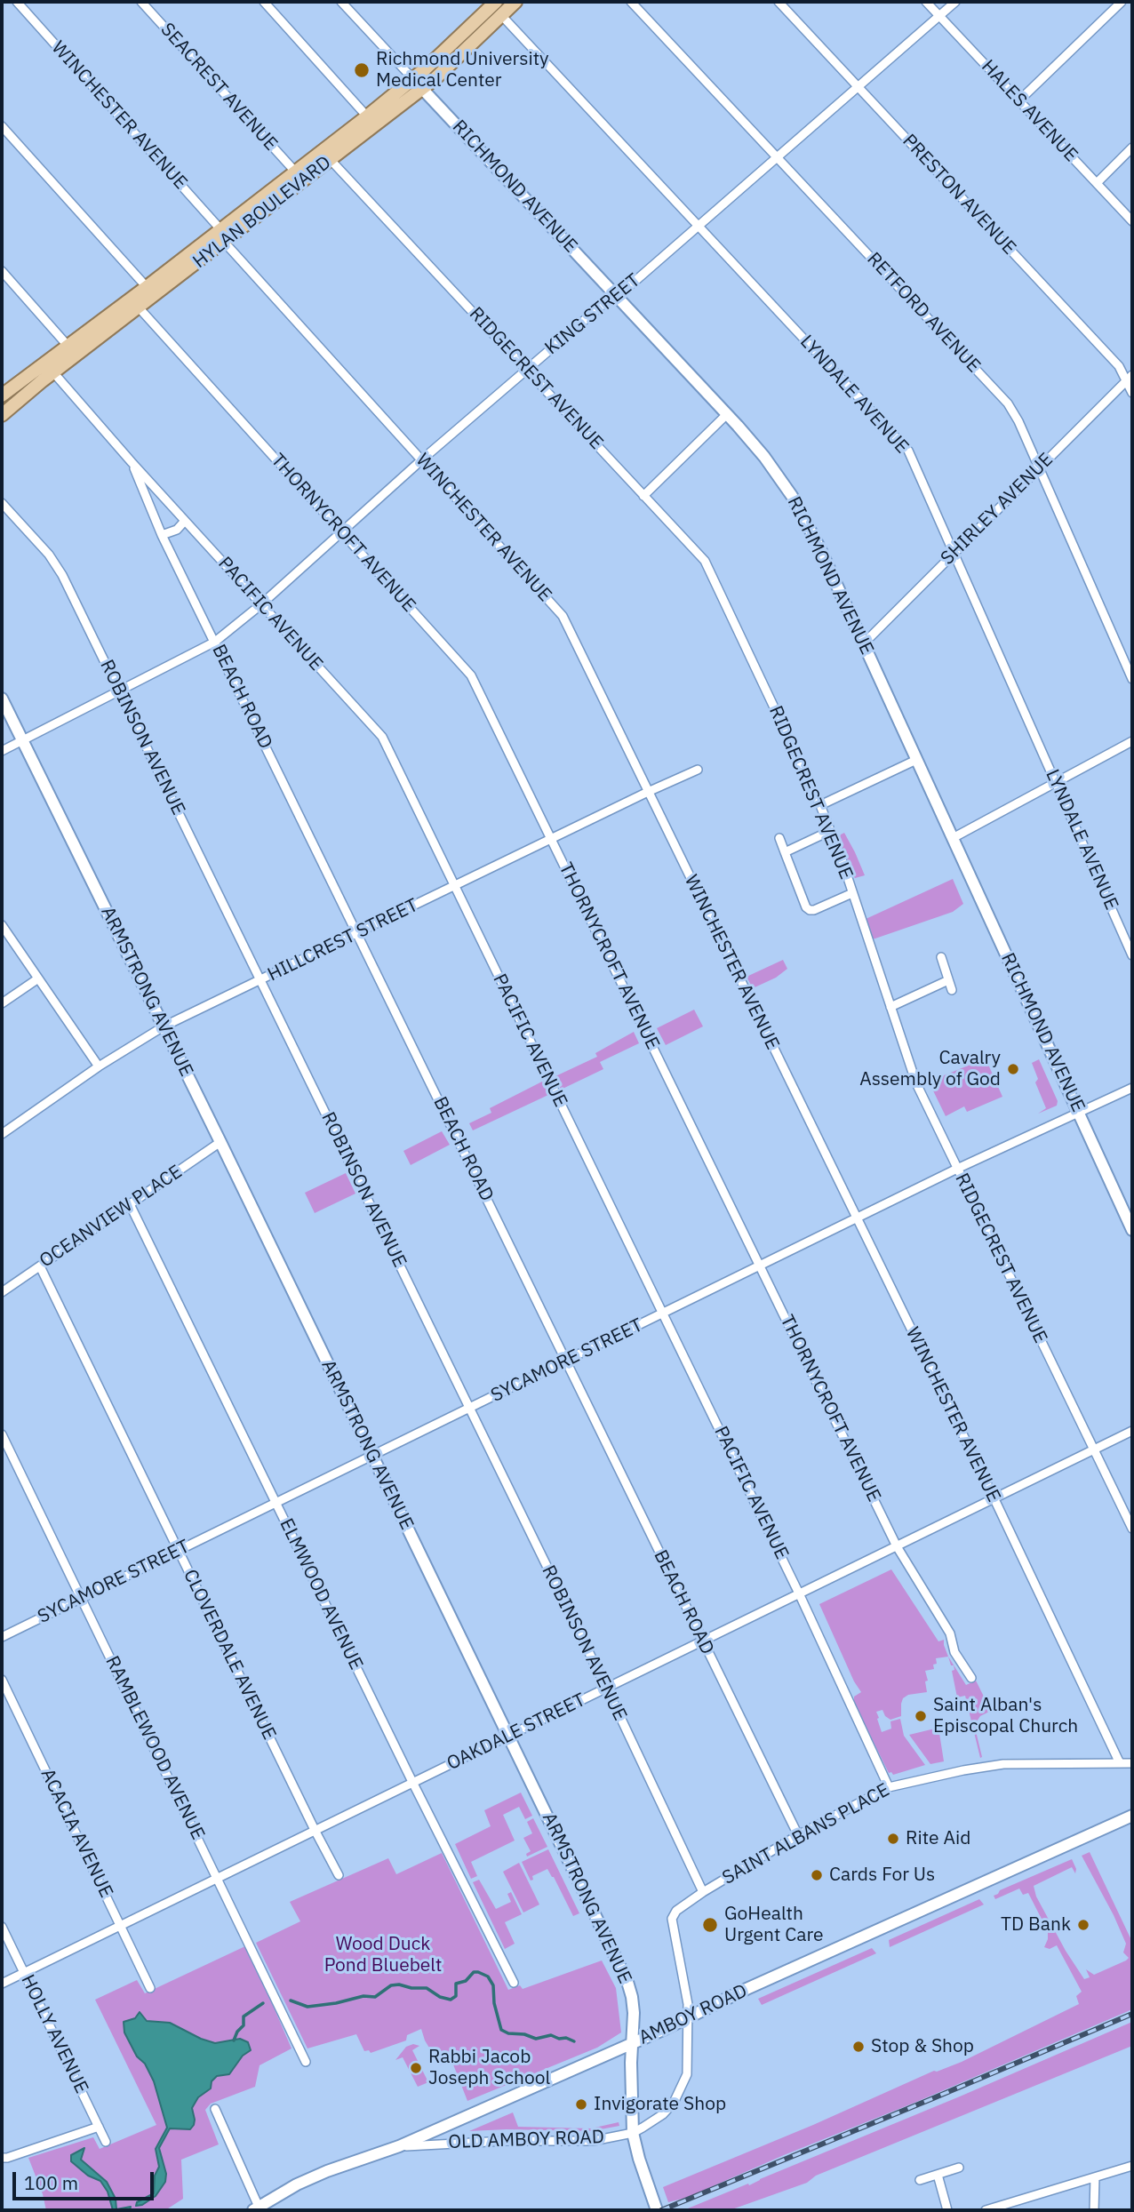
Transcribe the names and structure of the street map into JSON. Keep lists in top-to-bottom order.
{
  "streets": {
    "main road": [
      "RICHMOND AVENUE",
      "HYLAN BOULEVARD",
      "ARMSTRONG AVENUE",
      "AMBOY ROAD"
    ],
    "street": [
      "SEACREST AVENUE",
      "HALES AVENUE",
      "WINCHESTER AVENUE",
      "PRESTON AVENUE",
      "RETFORD AVENUE",
      "KING STREET",
      "RIDGECREST AVENUE",
      "LYNDALE AVENUE",
      "SHIRLEY AVENUE",
      "THORNYCROFT AVENUE",
      "PACIFIC AVENUE",
      "BEACH ROAD",
      "ROBINSON AVENUE",
      "HILLCREST STREET",
      "OCEANVIEW PLACE",
      "SYCAMORE STREET",
      "ELMWOOD AVENUE",
      "CLOVERDALE AVENUE",
      "OAKDALE STREET",
      "RAMBLEWOOD AVENUE",
      "ACACIA AVENUE",
      "SAINT ALBANS PLACE",
      "HOLLY AVENUE",
      "OLD AMBOY ROAD"
    ]
  },
  "crossings": [
    ["SEACREST AVENUE", "HYLAN BOULEVARD"],
    ["HALES AVENUE", "KING STREET"],
    ["WINCHESTER AVENUE", "HYLAN BOULEVARD"],
    ["WINCHESTER AVENUE", "KING STREET"],
    ["WINCHESTER AVENUE", "HILLCREST STREET"],
    ["WINCHESTER AVENUE", "SYCAMORE STREET"],
    ["WINCHESTER AVENUE", "OAKDALE STREET"],
    ["WINCHESTER AVENUE", "SAINT ALBANS PLACE"],
    ["RICHMOND AVENUE", "HYLAN BOULEVARD"],
    ["RICHMOND AVENUE", "KING STREET"],
    ["RICHMOND AVENUE", "SHIRLEY AVENUE"],
    ["RICHMOND AVENUE", "SYCAMORE STREET"],
    ["PRESTON AVENUE", "KING STREET"],
    ["PRESTON AVENUE", "SHIRLEY AVENUE"],
    ["HYLAN BOULEVARD", "RIDGECREST AVENUE"],
    ["HYLAN BOULEVARD", "LYNDALE AVENUE"],
    ["HYLAN BOULEVARD", "THORNYCROFT AVENUE"],
    ["HYLAN BOULEVARD", "PACIFIC AVENUE"],
    ["RETFORD AVENUE", "KING STREET"],
    ["RETFORD AVENUE", "SHIRLEY AVENUE"],
    ["KING STREET", "RIDGECREST AVENUE"],
    ["KING STREET", "LYNDALE AVENUE"],
    ["KING STREET", "THORNYCROFT AVENUE"],
    ["KING STREET", "PACIFIC AVENUE"],
    ["KING STREET", "BEACH ROAD"],
    ["KING STREET", "ROBINSON AVENUE"],
    ["KING STREET", "ARMSTRONG AVENUE"],
    ["RIDGECREST AVENUE", "SYCAMORE STREET"],
    ["RIDGECREST AVENUE", "OAKDALE STREET"],
    ["LYNDALE AVENUE", "SHIRLEY AVENUE"],
    ["THORNYCROFT AVENUE", "HILLCREST STREET"],
    ["THORNYCROFT AVENUE", "SYCAMORE STREET"],
    ["THORNYCROFT AVENUE", "OAKDALE STREET"],
    ["PACIFIC AVENUE", "BEACH ROAD"],
    ["PACIFIC AVENUE", "HILLCREST STREET"],
    ["PACIFIC AVENUE", "SYCAMORE STREET"],
    ["PACIFIC AVENUE", "OAKDALE STREET"],
    ["PACIFIC AVENUE", "SAINT ALBANS PLACE"],
    ["BEACH ROAD", "HILLCREST STREET"],
    ["BEACH ROAD", "SYCAMORE STREET"],
    ["BEACH ROAD", "OAKDALE STREET"],
    ["BEACH ROAD", "SAINT ALBANS PLACE"],
    ["ROBINSON AVENUE", "HILLCREST STREET"],
    ["ROBINSON AVENUE", "SYCAMORE STREET"],
    ["ROBINSON AVENUE", "OAKDALE STREET"],
    ["ROBINSON AVENUE", "SAINT ALBANS PLACE"],
    ["ROBINSON AVENUE", "OLD AMBOY ROAD"],
    ["HILLCREST STREET", "ARMSTRONG AVENUE"],
    ["ARMSTRONG AVENUE", "OCEANVIEW PLACE"],
    ["ARMSTRONG AVENUE", "SYCAMORE STREET"],
    ["ARMSTRONG AVENUE", "OAKDALE STREET"],
    ["ARMSTRONG AVENUE", "AMBOY ROAD"],
    ["ARMSTRONG AVENUE", "OLD AMBOY ROAD"],
    ["OCEANVIEW PLACE", "ELMWOOD AVENUE"],
    ["OCEANVIEW PLACE", "CLOVERDALE AVENUE"],
    ["SYCAMORE STREET", "ELMWOOD AVENUE"],
    ["SYCAMORE STREET", "CLOVERDALE AVENUE"],
    ["SYCAMORE STREET", "RAMBLEWOOD AVENUE"],
    ["ELMWOOD AVENUE", "OAKDALE STREET"],
    ["CLOVERDALE AVENUE", "OAKDALE STREET"],
    ["OAKDALE STREET", "RAMBLEWOOD AVENUE"],
    ["OAKDALE STREET", "ACACIA AVENUE"],
    ["OAKDALE STREET", "HOLLY AVENUE"],
    ["SAINT ALBANS PLACE", "OLD AMBOY ROAD"],
    ["AMBOY ROAD", "OLD AMBOY ROAD"]
  ],
  "parks": ["Wood Duck Pond Bluebelt"],
  "places": [
    "Richmond University Medical Center",
    "Cavalry Assembly of God",
    "Saint Alban's Episcopal Church",
    "Rite Aid",
    "Cards For Us",
    "GoHealth Urgent Care",
    "TD Bank",
    "Stop & Shop",
    "Rabbi Jacob Joseph School",
    "Invigorate Shop"
  ],
  "scale_bar": "100 m"
}
